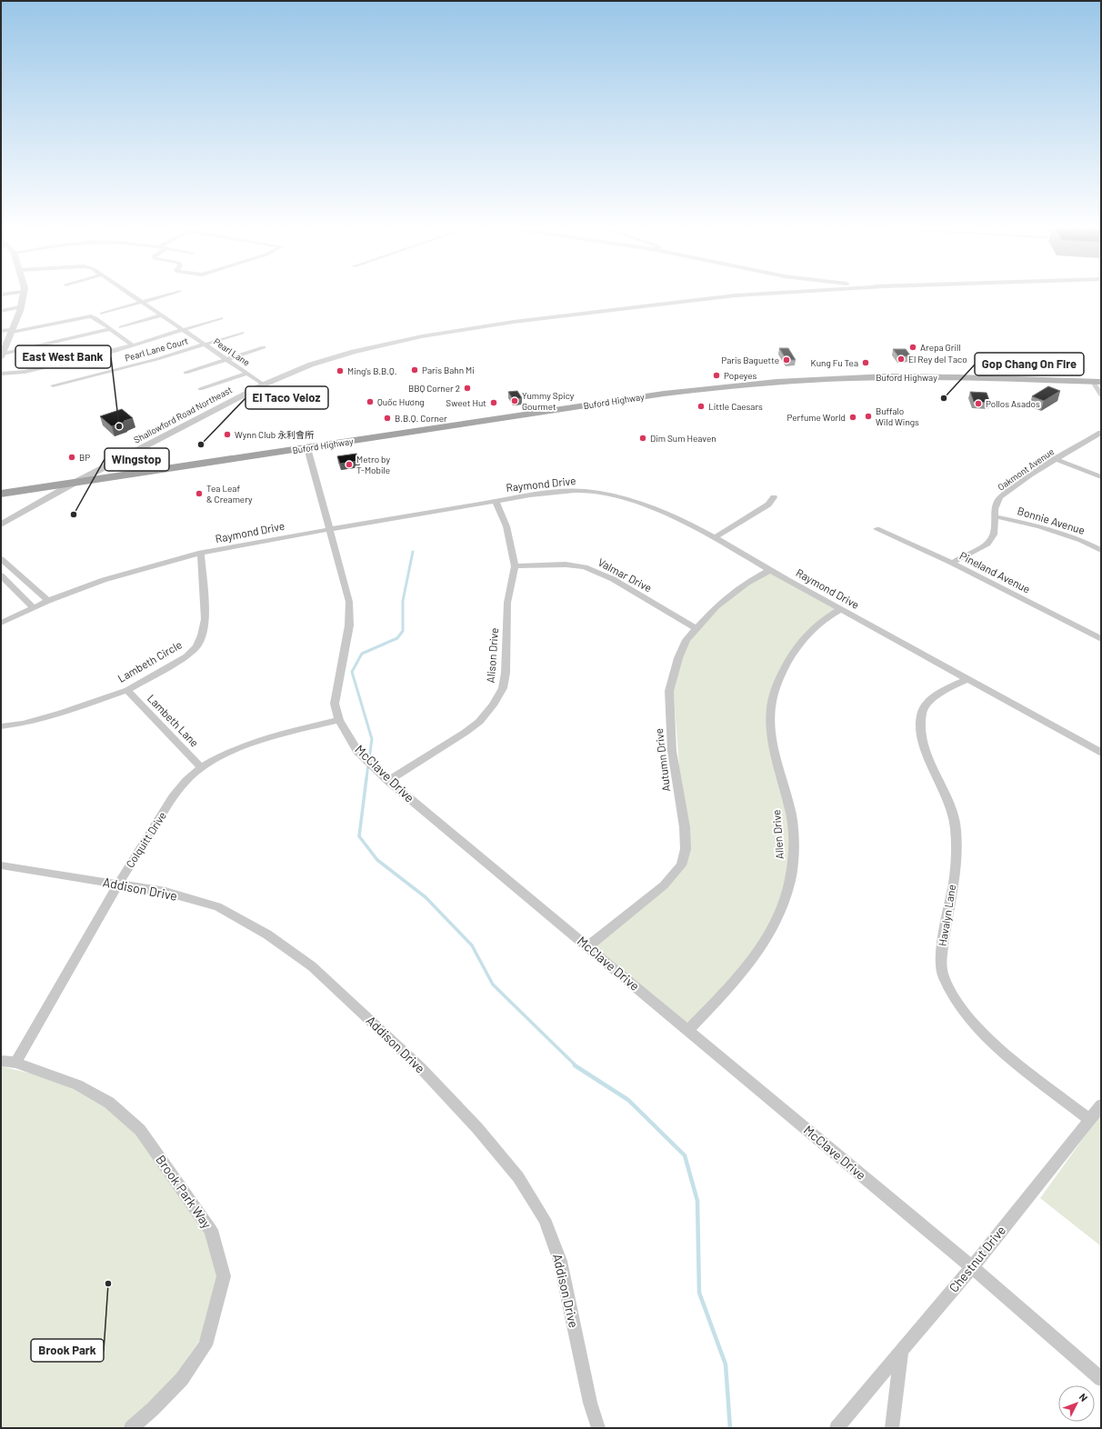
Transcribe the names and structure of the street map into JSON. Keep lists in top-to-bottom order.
{
  "streets": {
    "main road": ["Buford Highway"],
    "street": [
      "Pearl Lane Court",
      "Pearl Lane",
      "Shallowford Road Northeast",
      "Oakmont Avenue",
      "Raymond Drive",
      "Bonnie Avenue",
      "Pineland Avenue",
      "Valmar Drive",
      "Alison Drive",
      "Lambeth Circle",
      "Lambeth Lane",
      "Autumn Drive",
      "McClave Drive",
      "Allen Drive",
      "Colquitt Drive",
      "Addison Drive",
      "Havalyn Lane",
      "Brook Park Way",
      "Chestnut Drive"
    ]
  },
  "crossings": [
    ["Pearl Lane Court", "Pearl Lane"],
    ["Pearl Lane", "Shallowford Road Northeast"],
    ["Buford Highway", "Shallowford Road Northeast"],
    ["Buford Highway", "McClave Drive"],
    ["Oakmont Avenue", "Bonnie Avenue"],
    ["Oakmont Avenue", "Pineland Avenue"],
    ["Raymond Drive", "Alison Drive"],
    ["Raymond Drive", "Lambeth Circle"],
    ["Raymond Drive", "Autumn Drive"],
    ["Raymond Drive", "McClave Drive"],
    ["Raymond Drive", "Allen Drive"],
    ["Raymond Drive", "Havalyn Lane"],
    ["Valmar Drive", "Alison Drive"],
    ["Valmar Drive", "Autumn Drive"],
    ["Alison Drive", "McClave Drive"],
    ["Lambeth Circle", "Lambeth Lane"],
    ["Lambeth Lane", "Colquitt Drive"],
    ["Autumn Drive", "McClave Drive"],
    ["McClave Drive", "Allen Drive"],
    ["McClave Drive", "Colquitt Drive"],
    ["McClave Drive", "Chestnut Drive"],
    ["Colquitt Drive", "Addison Drive"],
    ["Colquitt Drive", "Brook Park Way"],
    ["Havalyn Lane", "Chestnut Drive"]
  ],
  "places": [
    "Arepa Grill",
    "El Rey del Taco",
    "Paris Baguette",
    "Kung Fu Tea",
    "Paris Bahn Mi",
    "Ming's B.B.Q.",
    "Popeyes",
    "BBQ Corner 2",
    "Gop Chang On Fire",
    "Yummy Spicy Gourmet",
    "Quốc Hương",
    "Sweet Hut",
    "Pollos Asados",
    "Little Caesars",
    "Buffalo Wild Wings",
    "Perfume World",
    "B.B.Q. Corner",
    "East West Bank",
    "Wynn Club 永利會所",
    "Dim Sum Heaven",
    "El Taco Veloz",
    "BP",
    "Metro by T-Mobile",
    "Tea Leaf & Creamery",
    "Wingstop",
    "Brook Park"
  ],
  "north": "top right"
}
